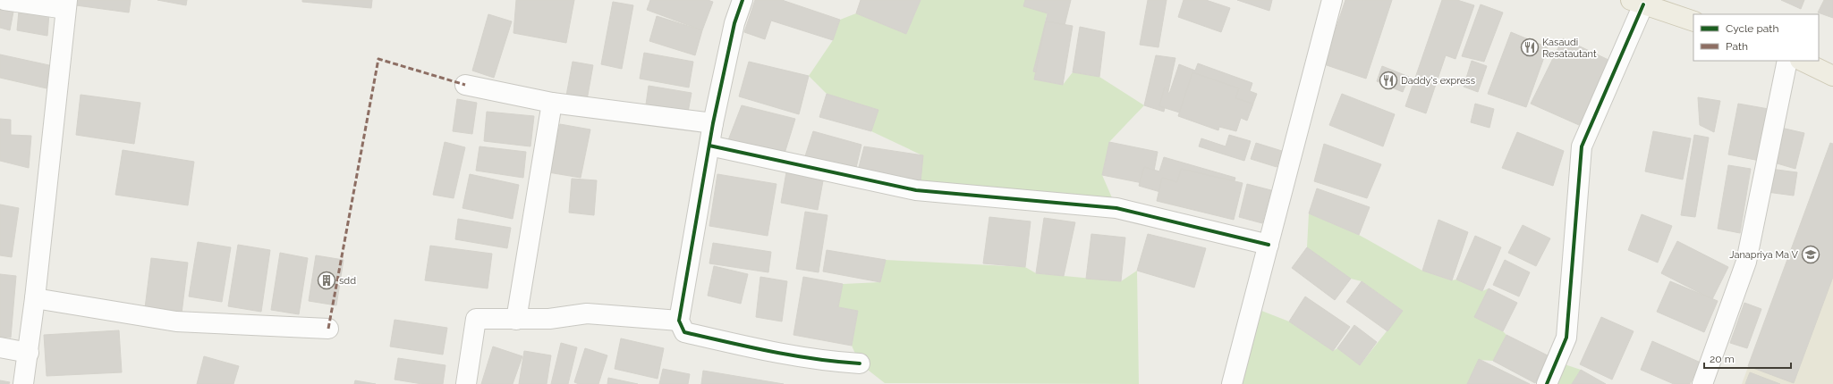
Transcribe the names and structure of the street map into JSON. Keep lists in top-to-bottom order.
{
  "places": {
    "restaurant": ["Kasaudi Resatautant", "Daddy's express"],
    "school or university": ["Janapriya Ma V"],
    "building": ["sdd"]
  },
  "legend": ["Cycle path", "Path"],
  "scale_bar": "20 m"
}
